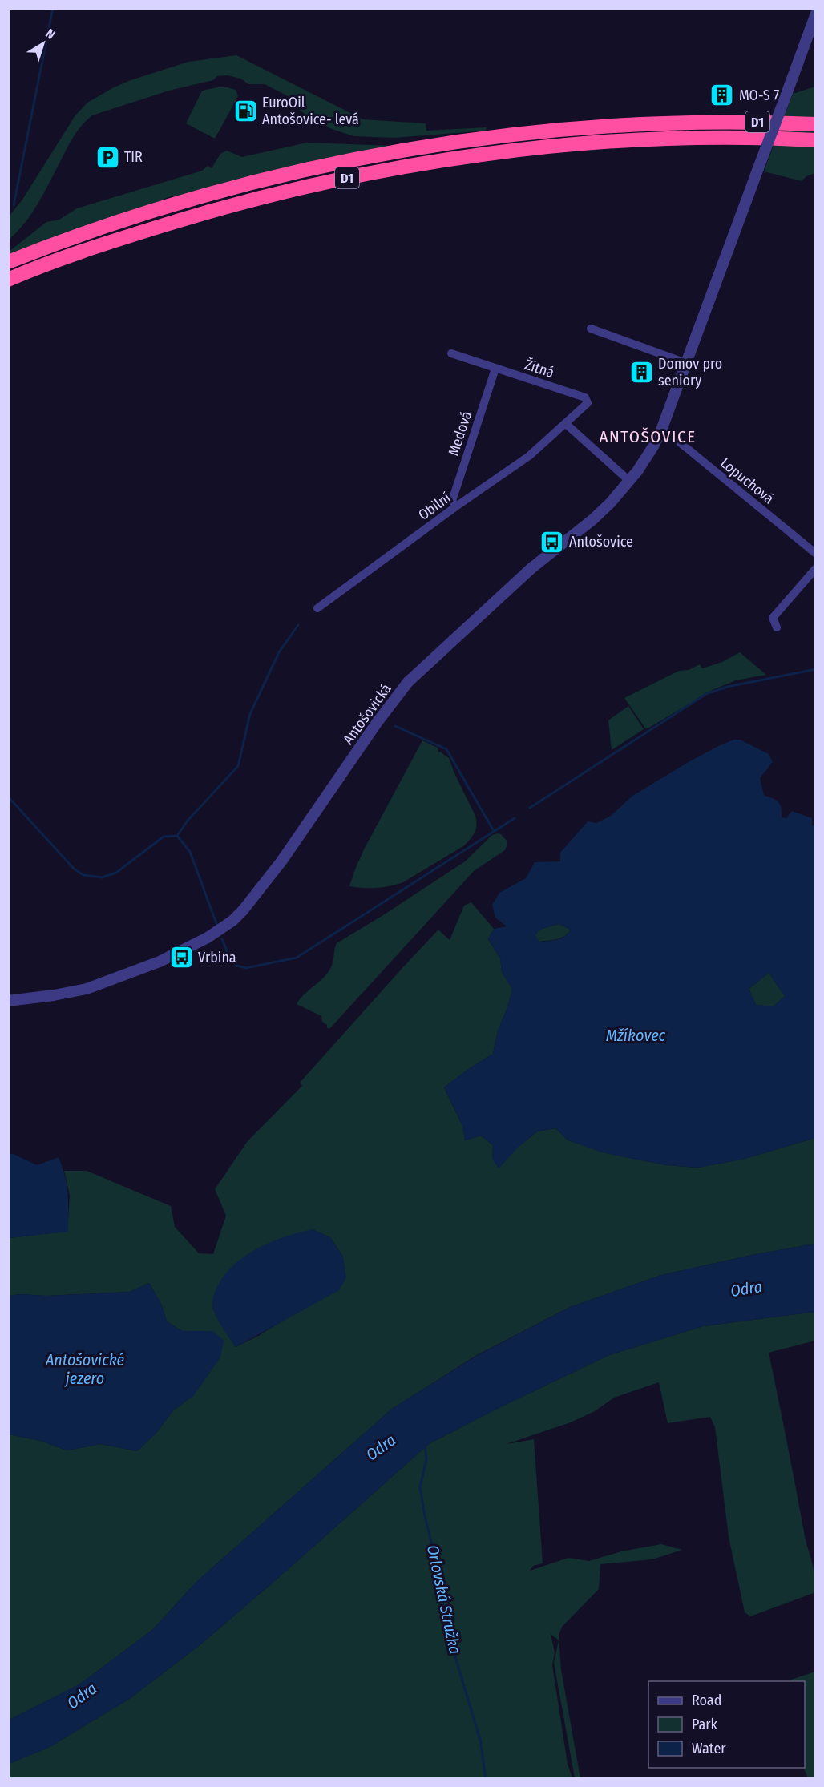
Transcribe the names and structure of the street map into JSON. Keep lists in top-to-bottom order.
{
  "streets": {
    "highway": ["D1"],
    "street": [
      "Žitná",
      "Medová",
      "Lopuchová",
      "Obilní",
      "Antošovická"
    ]
  },
  "crossings": [
    ["Žitná", "Medová"],
    ["Žitná", "Obilní"],
    ["Medová", "Obilní"],
    ["Lopuchová", "Antošovická"]
  ],
  "districts": ["ANTOŠOVICE"],
  "water": [
    "Mžíkovec",
    "Odra",
    "Antošovické jezero",
    "Orlovská Stružka"
  ],
  "places": {
    "building": ["MO-S 7", "Domov pro seniory"],
    "fuel station": ["EuroOil Antošovice- levá"],
    "parking": ["TIR"],
    "bus stop": ["Antošovice", "Vrbina"]
  },
  "legend": ["Road", "Park", "Water"],
  "north": "top right"
}
